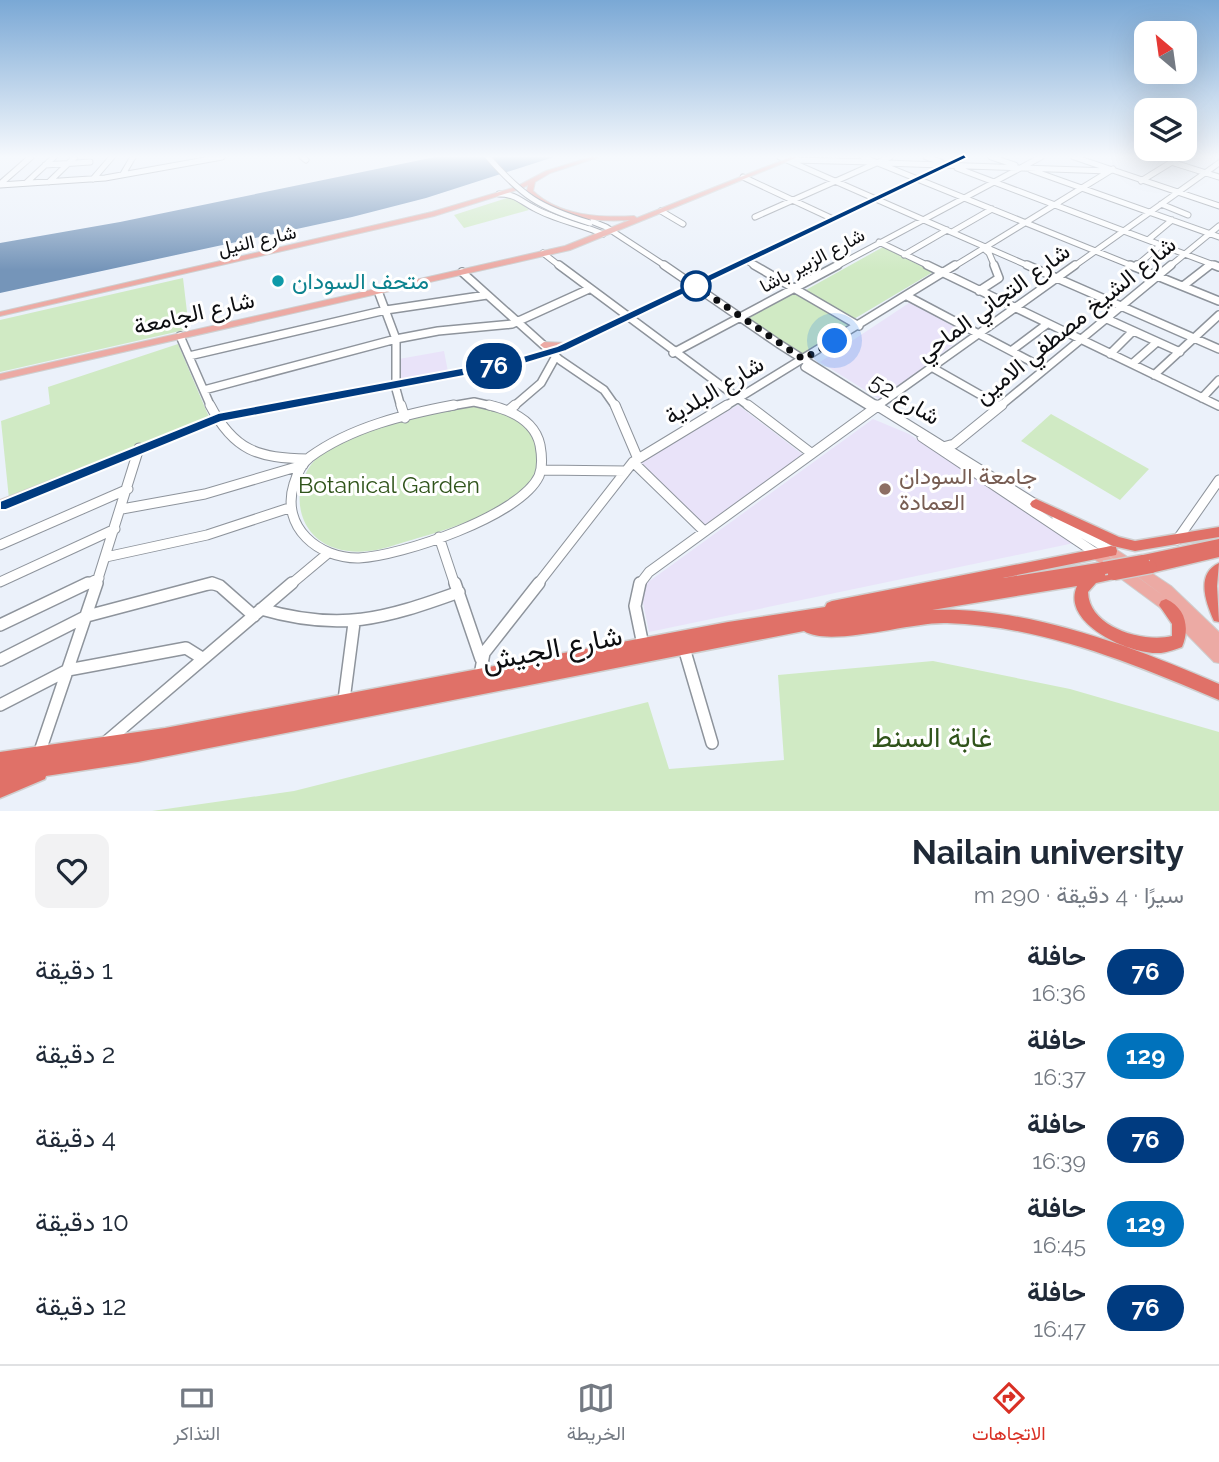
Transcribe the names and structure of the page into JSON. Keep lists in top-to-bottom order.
{
  "streets": {
    "highway": ["شارع الجيش"],
    "main road": ["شارع النيل", "شارع الجامعة"],
    "street": [
      "شارع الزبير باشا",
      "شارع التجاني الماحي",
      "شارع الشيخ مصطفي الامين",
      "شارع البلدية",
      "شارع 52"
    ]
  },
  "crossings": [
    ["شارع الزبير باشا", "شارع 52"],
    ["شارع التجاني الماحي", "شارع 52"],
    ["شارع التجاني الماحي", "شارع الجيش"],
    ["شارع الجامعة", "شارع 52"],
    ["شارع الشيخ مصطفي الامين", "شارع 52"],
    ["شارع البلدية", "شارع 52"],
    ["شارع البلدية", "شارع الجيش"]
  ],
  "parks": ["Botanical Garden", "غابة السنط"],
  "places": ["متحف السودان", "جامعة السودان العمادة"],
  "lines": ["bus line 76"],
  "north": "top left",
  "page": {
    "on_map": "76",
    "heading": ["Nailain university", "سيرًا · 4 دقيقة · 290 m"],
    "list": [
      {
        "mark": "76",
        "name": "حافلة",
        "note": "16:36",
        "value": "1 دقيقة"
      },
      {
        "mark": "129",
        "name": "حافلة",
        "note": "16:37",
        "value": "2 دقيقة"
      },
      {
        "mark": "76",
        "name": "حافلة",
        "note": "16:39",
        "value": "4 دقيقة"
      },
      {
        "mark": "129",
        "name": "حافلة",
        "note": "16:45",
        "value": "10 دقيقة"
      },
      {
        "mark": "76",
        "name": "حافلة",
        "note": "16:47",
        "value": "12 دقيقة"
      }
    ],
    "tabs": ["الاتجاهات", "الخريطة", "التذاكر"]
  }
}
